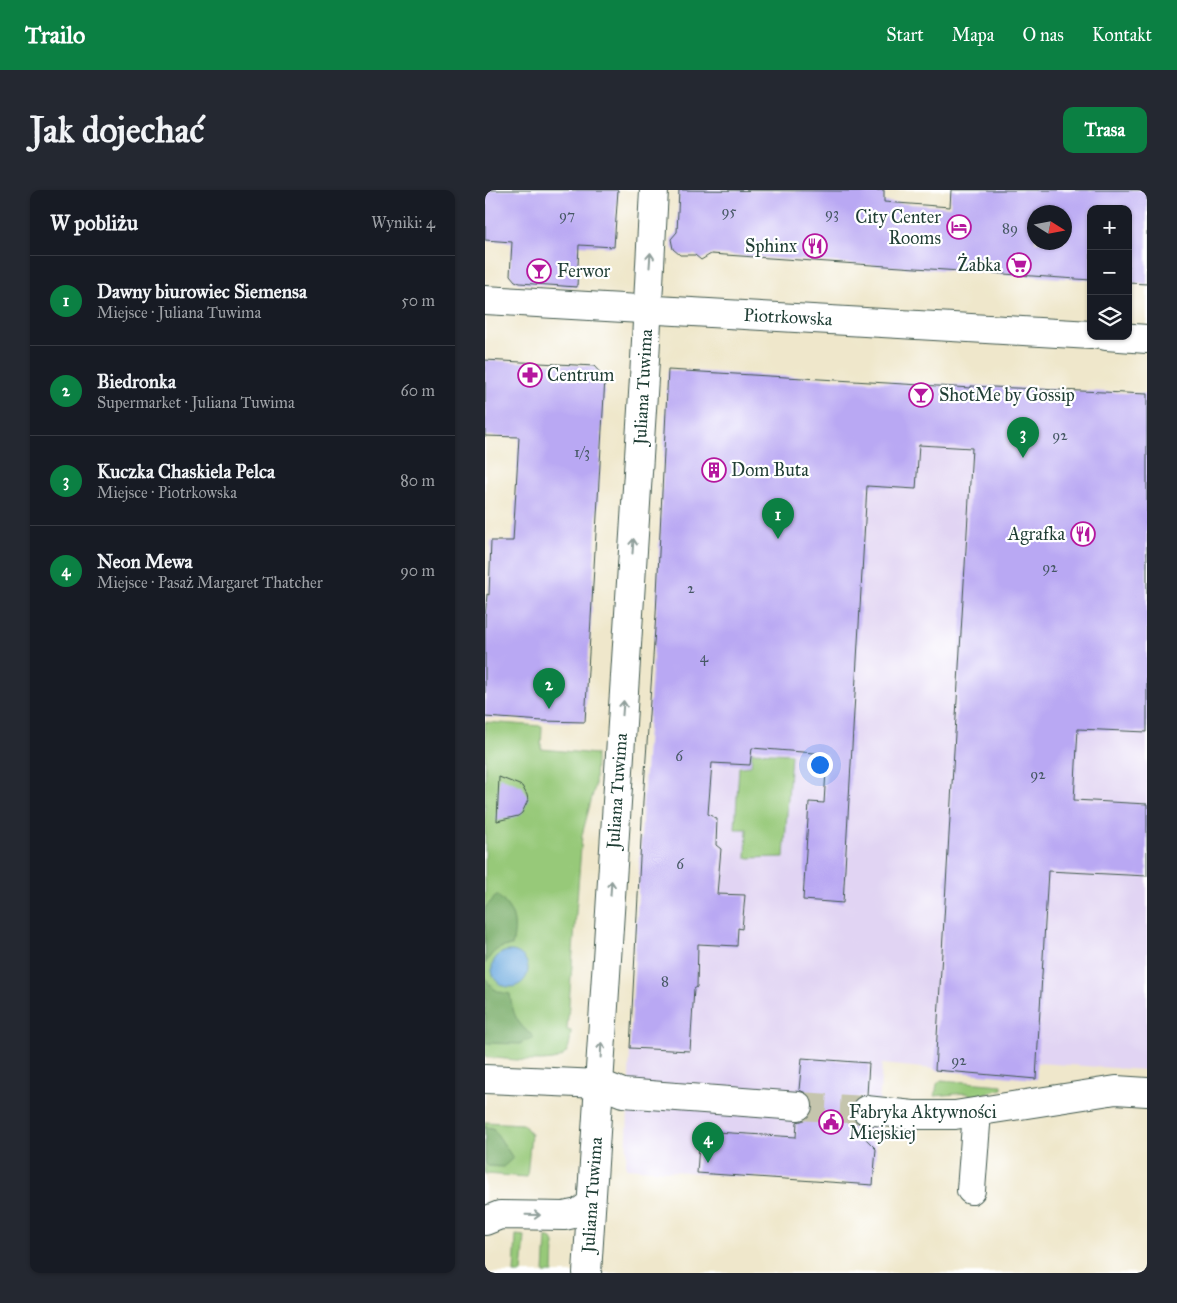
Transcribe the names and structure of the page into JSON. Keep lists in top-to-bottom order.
{
  "streets": {
    "street": ["Piotrkowska", "Juliana Tuwima"]
  },
  "crossings": [
    ["Piotrkowska", "Juliana Tuwima"]
  ],
  "one_way": ["Juliana Tuwima"],
  "places": {
    "hotel": ["City Center Rooms"],
    "restaurant": ["Sphinx", "Agrafka"],
    "supermarket": ["Żabka"],
    "bar": ["Ferwor", "ShotMe by Gossip"],
    "pharmacy": ["Centrum"],
    "building": ["Dom Buta"],
    "public building": ["Fabryka Aktywności Miejskiej"]
  },
  "house_numbers": [
    "95",
    "93",
    "97",
    "89",
    "92",
    "1/3",
    "92",
    "2",
    "4",
    "6",
    "92",
    "6",
    "8",
    "92"
  ],
  "north": "right",
  "page": {
    "header": "Trailo",
    "nav": [
      "Start",
      "Mapa",
      "O nas",
      "Kontakt"
    ],
    "buttons": "Trasa",
    "title": "Jak dojechać",
    "heading": ["W pobliżu", "Wyniki: 4"],
    "map_buttons": ["+", "−"],
    "list": [
      {
        "mark": "1",
        "name": "Dawny biurowiec Siemensa",
        "note": "Miejsce · Juliana Tuwima",
        "value": "50 m"
      },
      {
        "mark": "2",
        "name": "Biedronka",
        "note": "Supermarket · Juliana Tuwima",
        "value": "60 m"
      },
      {
        "mark": "3",
        "name": "Kuczka Chaskiela Pelca",
        "note": "Miejsce · Piotrkowska",
        "value": "80 m"
      },
      {
        "mark": "4",
        "name": "Neon Mewa",
        "note": "Miejsce · Pasaż Margaret Thatcher",
        "value": "90 m"
      }
    ],
    "pins": [
      "3",
      "1",
      "2",
      "4"
    ]
  }
}
